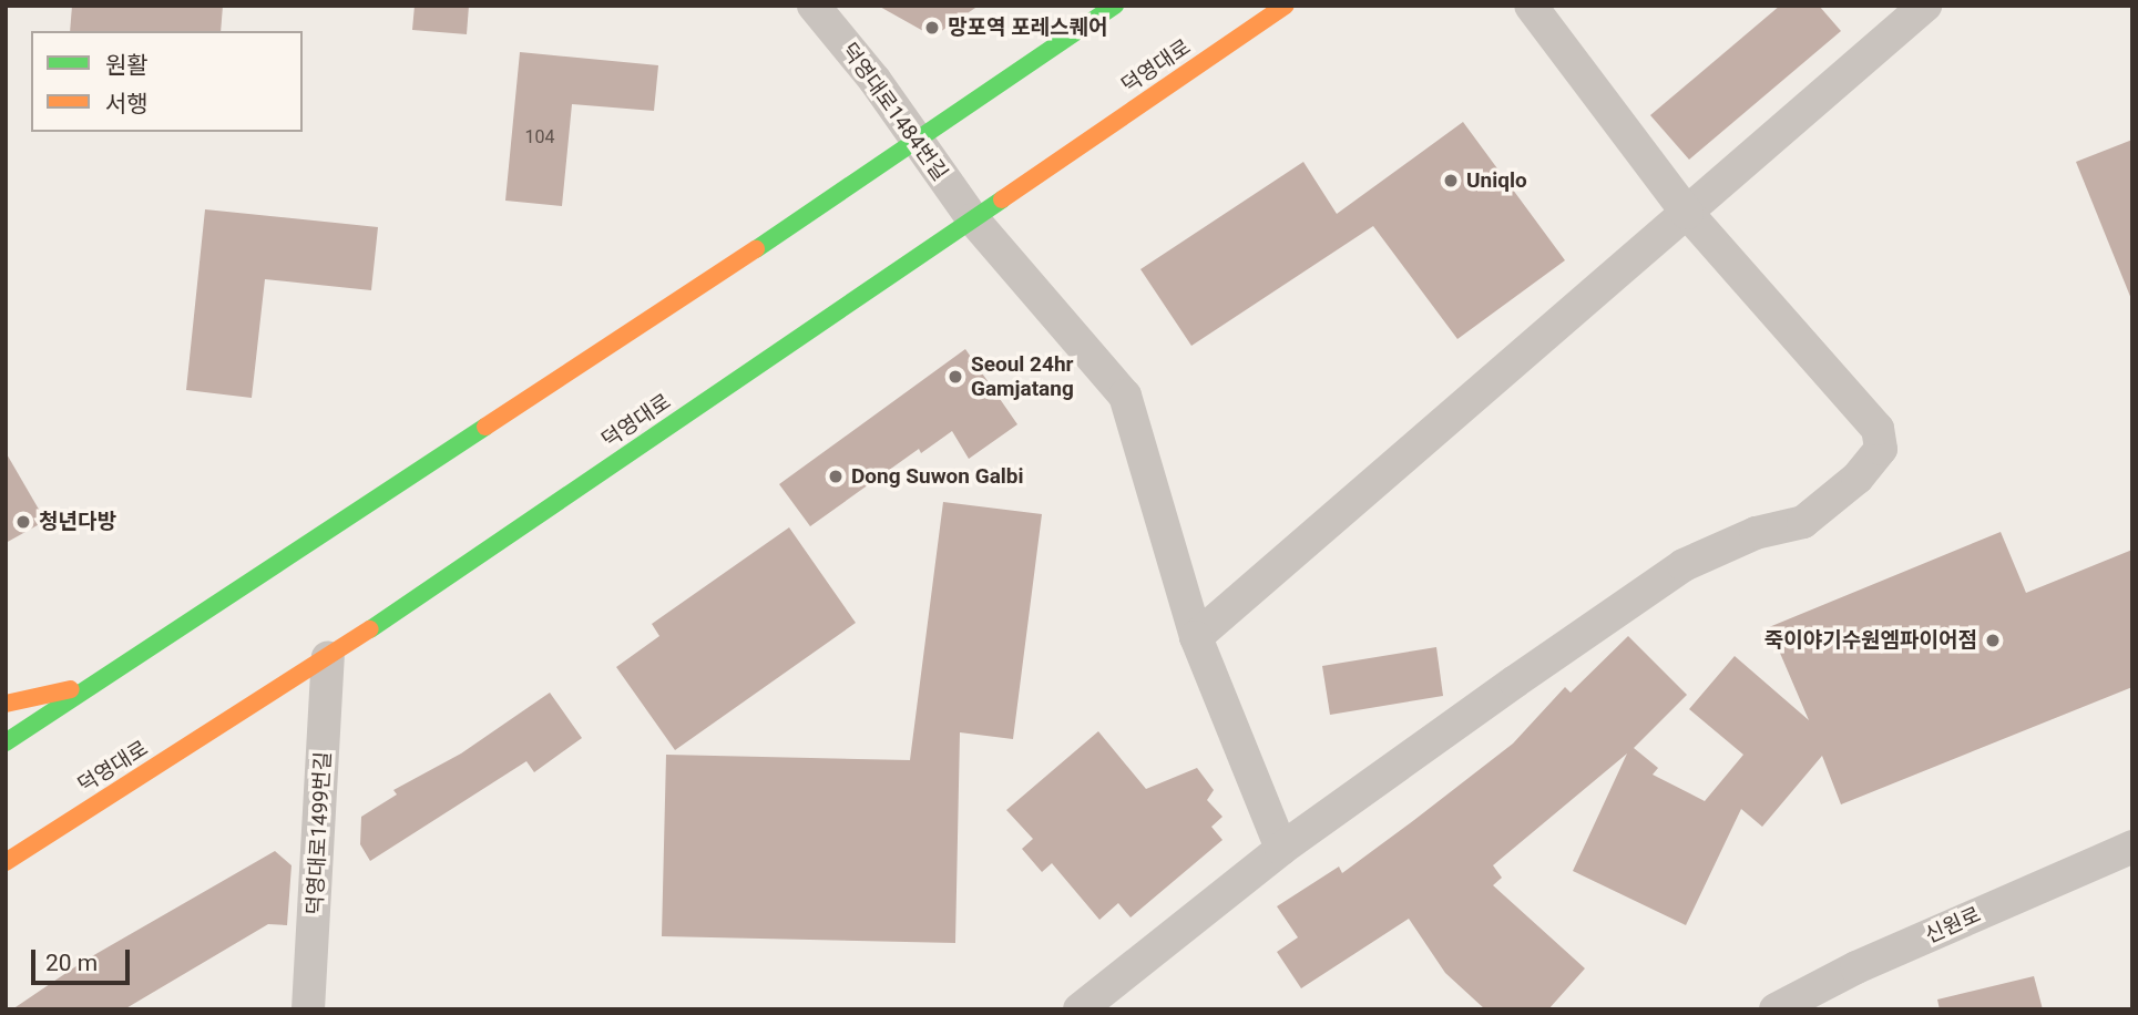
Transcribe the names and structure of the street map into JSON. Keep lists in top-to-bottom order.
{
  "streets": {
    "street": [
      "덕영대로",
      "덕영대로1484번길",
      "덕영대로1499번길",
      "신원로"
    ]
  },
  "crossings": [
    ["덕영대로", "덕영대로1484번길"],
    ["덕영대로", "덕영대로1499번길"]
  ],
  "places": [
    "망포역 포레스퀘어",
    "Uniqlo",
    "Seoul 24hr Gamjatang",
    "Dong Suwon Galbi",
    "청년다방",
    "죽이야기수원엠파이어점"
  ],
  "house_numbers": ["104"],
  "legend": ["원활", "서행"],
  "scale_bar": "20 m"
}
